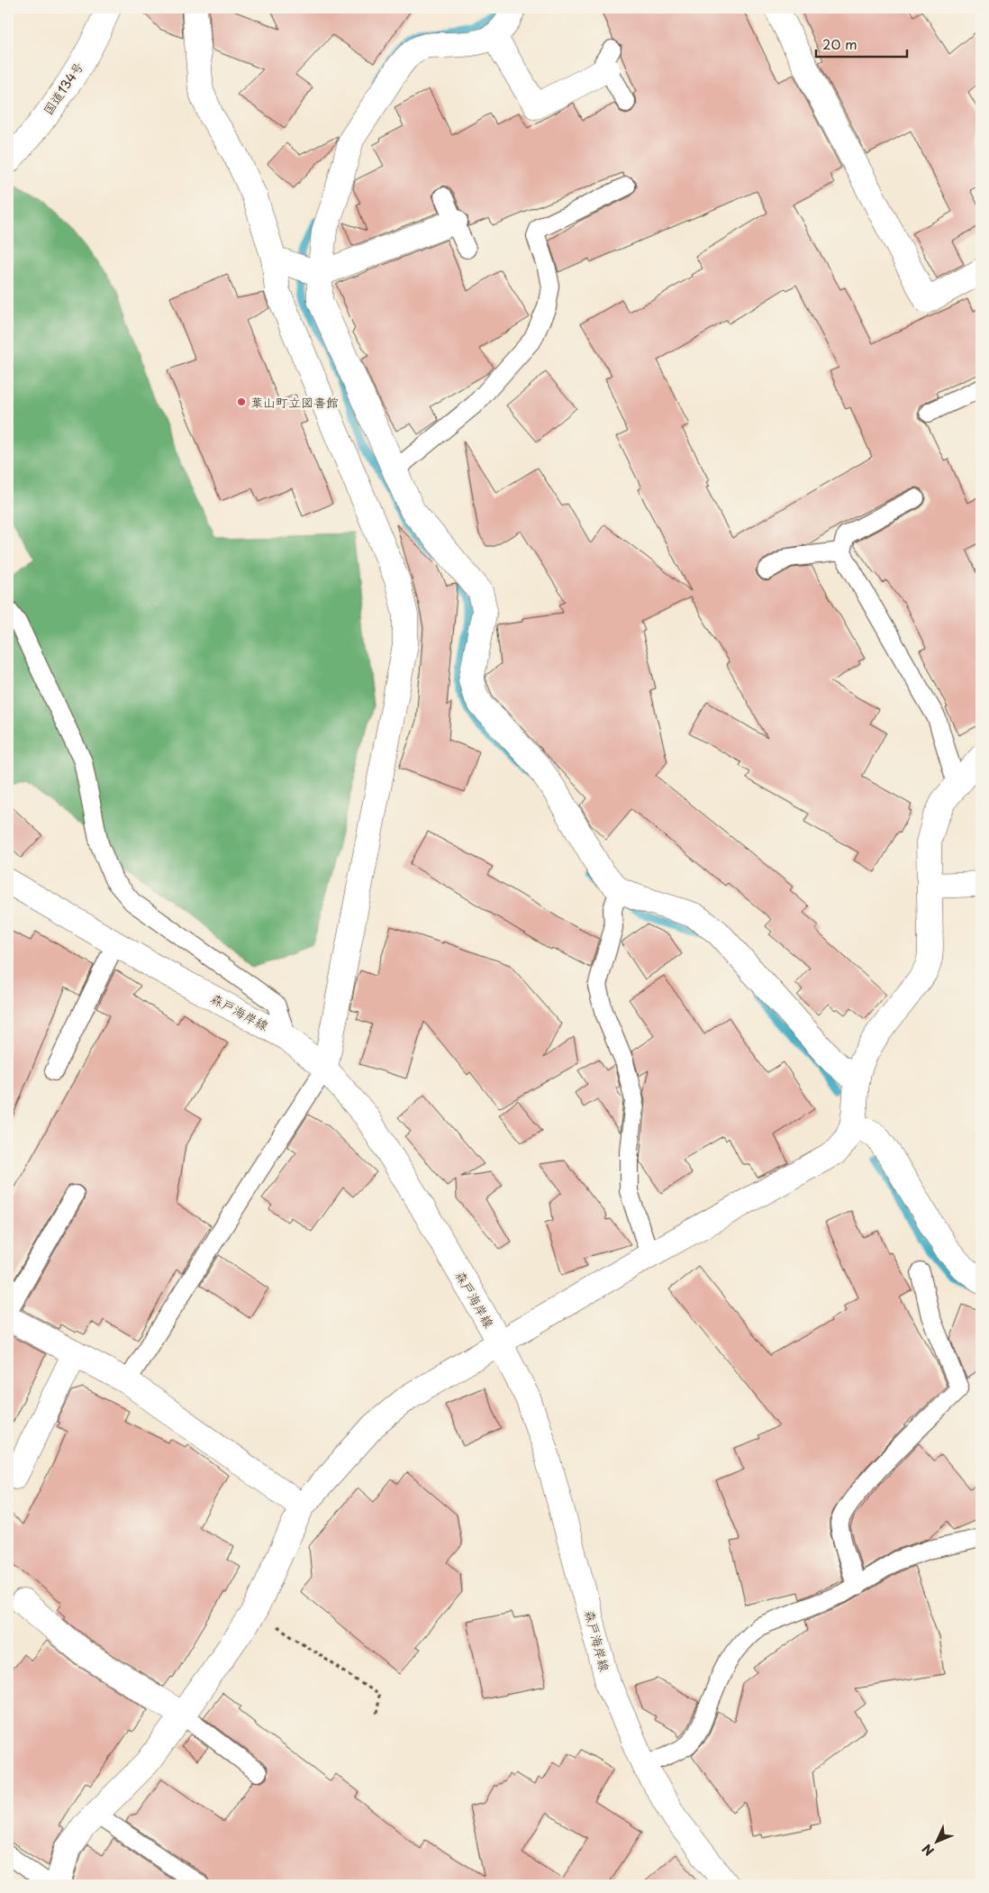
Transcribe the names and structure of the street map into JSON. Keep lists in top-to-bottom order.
{
  "streets": {
    "main road": ["国道134号", "森戸海岸線"]
  },
  "places": ["葉山町立図書館"],
  "scale_bar": "20 m",
  "north": "bottom left"
}
